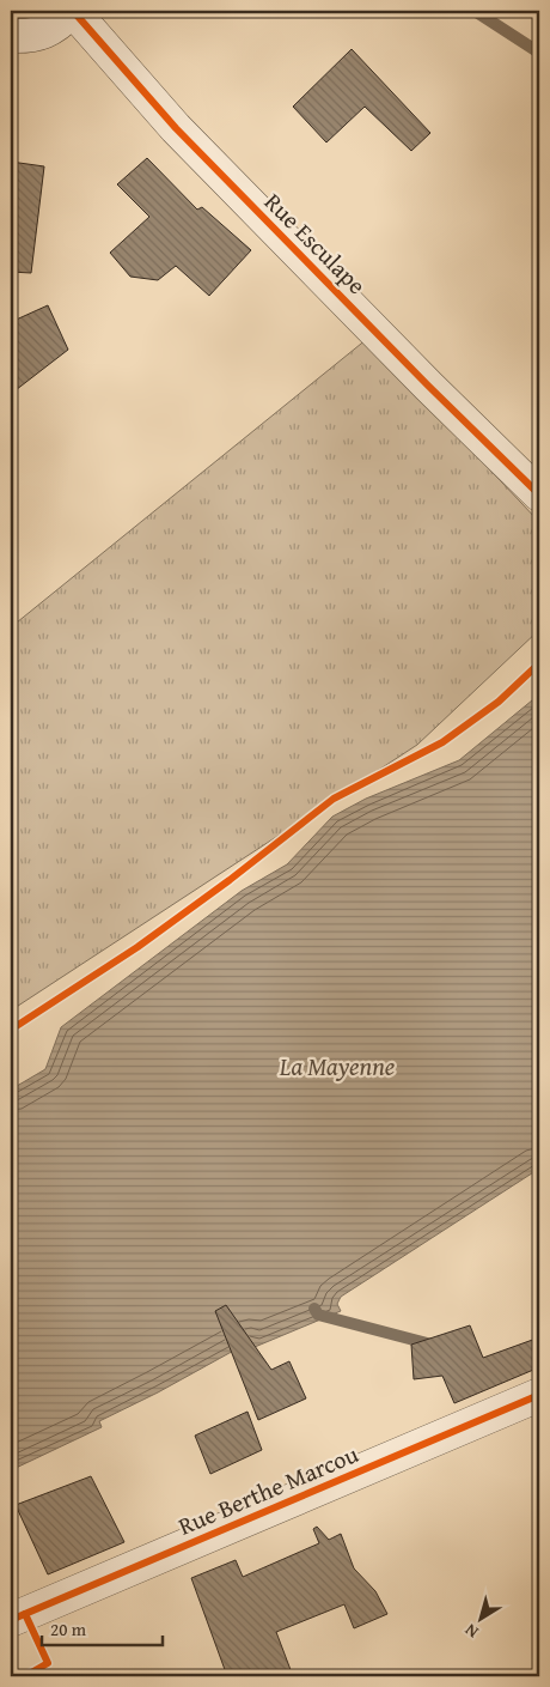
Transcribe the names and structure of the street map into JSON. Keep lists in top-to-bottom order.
{
  "streets": {
    "street": ["Rue Esculape", "Rue Berthe Marcou"]
  },
  "water": ["La Mayenne"],
  "scale_bar": "20 m",
  "north": "bottom left"
}
